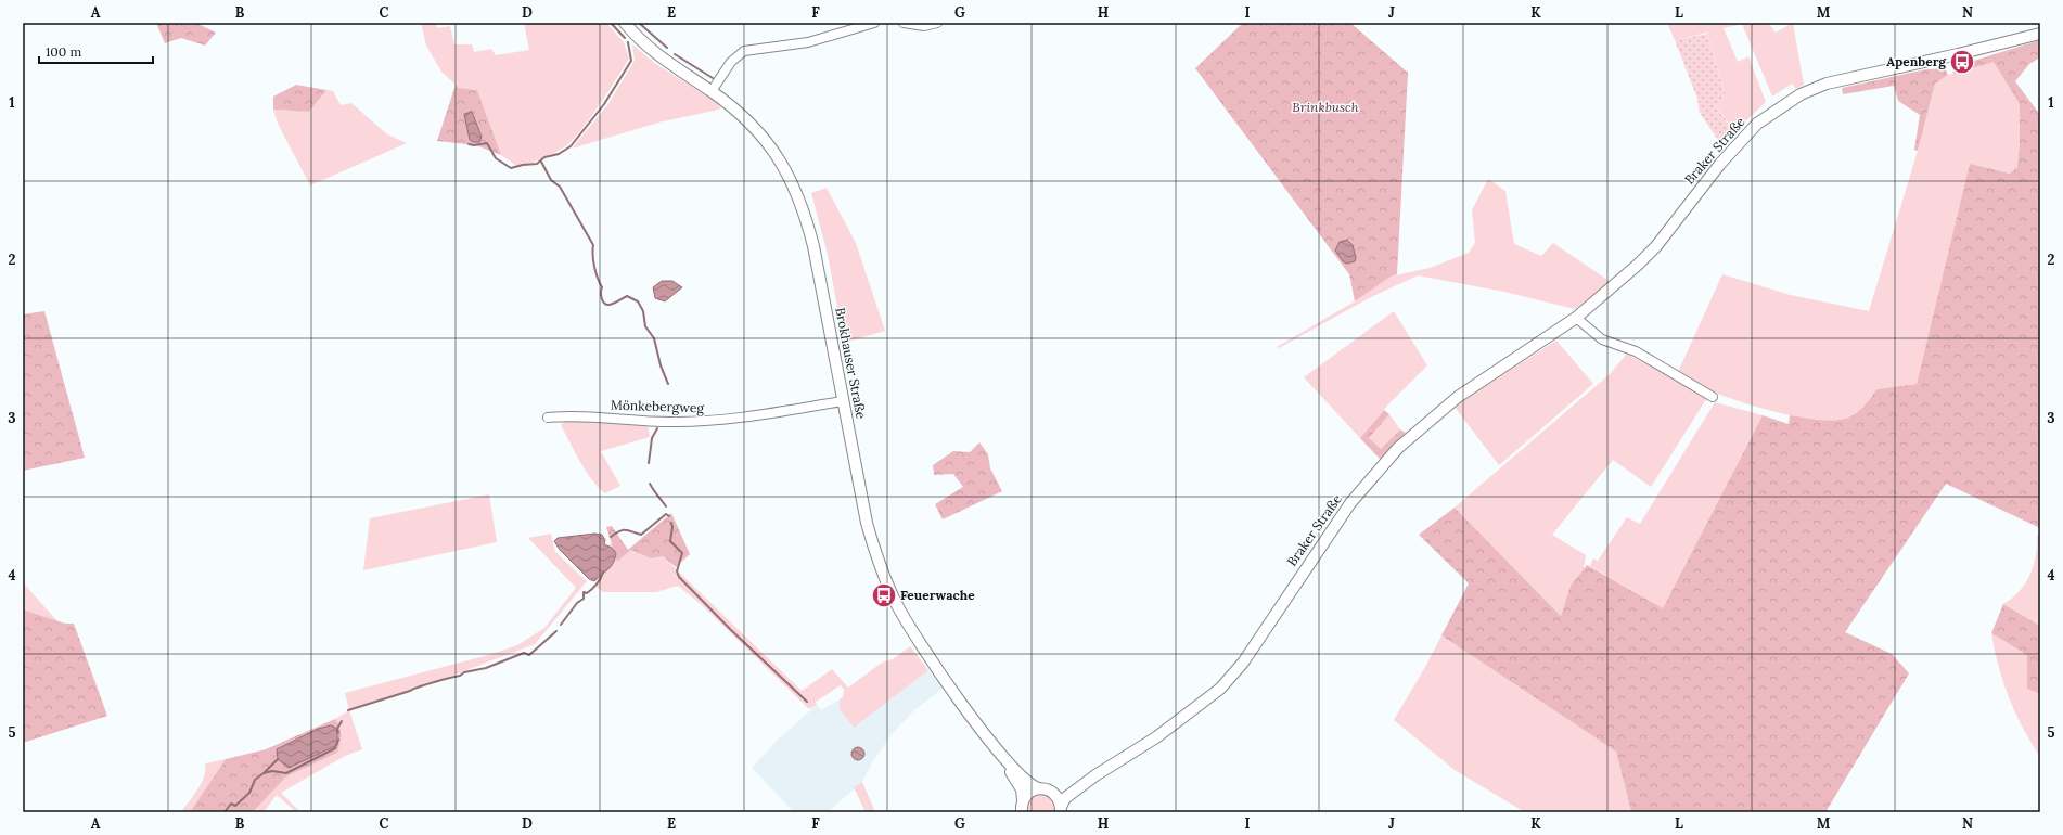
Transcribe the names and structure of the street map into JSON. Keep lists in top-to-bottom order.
{
  "streets": {
    "street": ["Braker Straße", "Brokhauser Straße", "Mönkebergweg"]
  },
  "crossings": [
    ["Braker Straße", "Brokhauser Straße"],
    ["Brokhauser Straße", "Mönkebergweg"]
  ],
  "parks": ["Brinkbusch"],
  "places": {
    "bus stop": ["Apenberg", "Feuerwache"]
  },
  "scale_bar": "100 m",
  "grid": {
    "columns": [
      "A",
      "B",
      "C",
      "D",
      "E",
      "F",
      "G",
      "H",
      "I",
      "J",
      "K",
      "L",
      "M",
      "N"
    ],
    "rows": [
      "1",
      "2",
      "3",
      "4",
      "5"
    ]
  }
}
